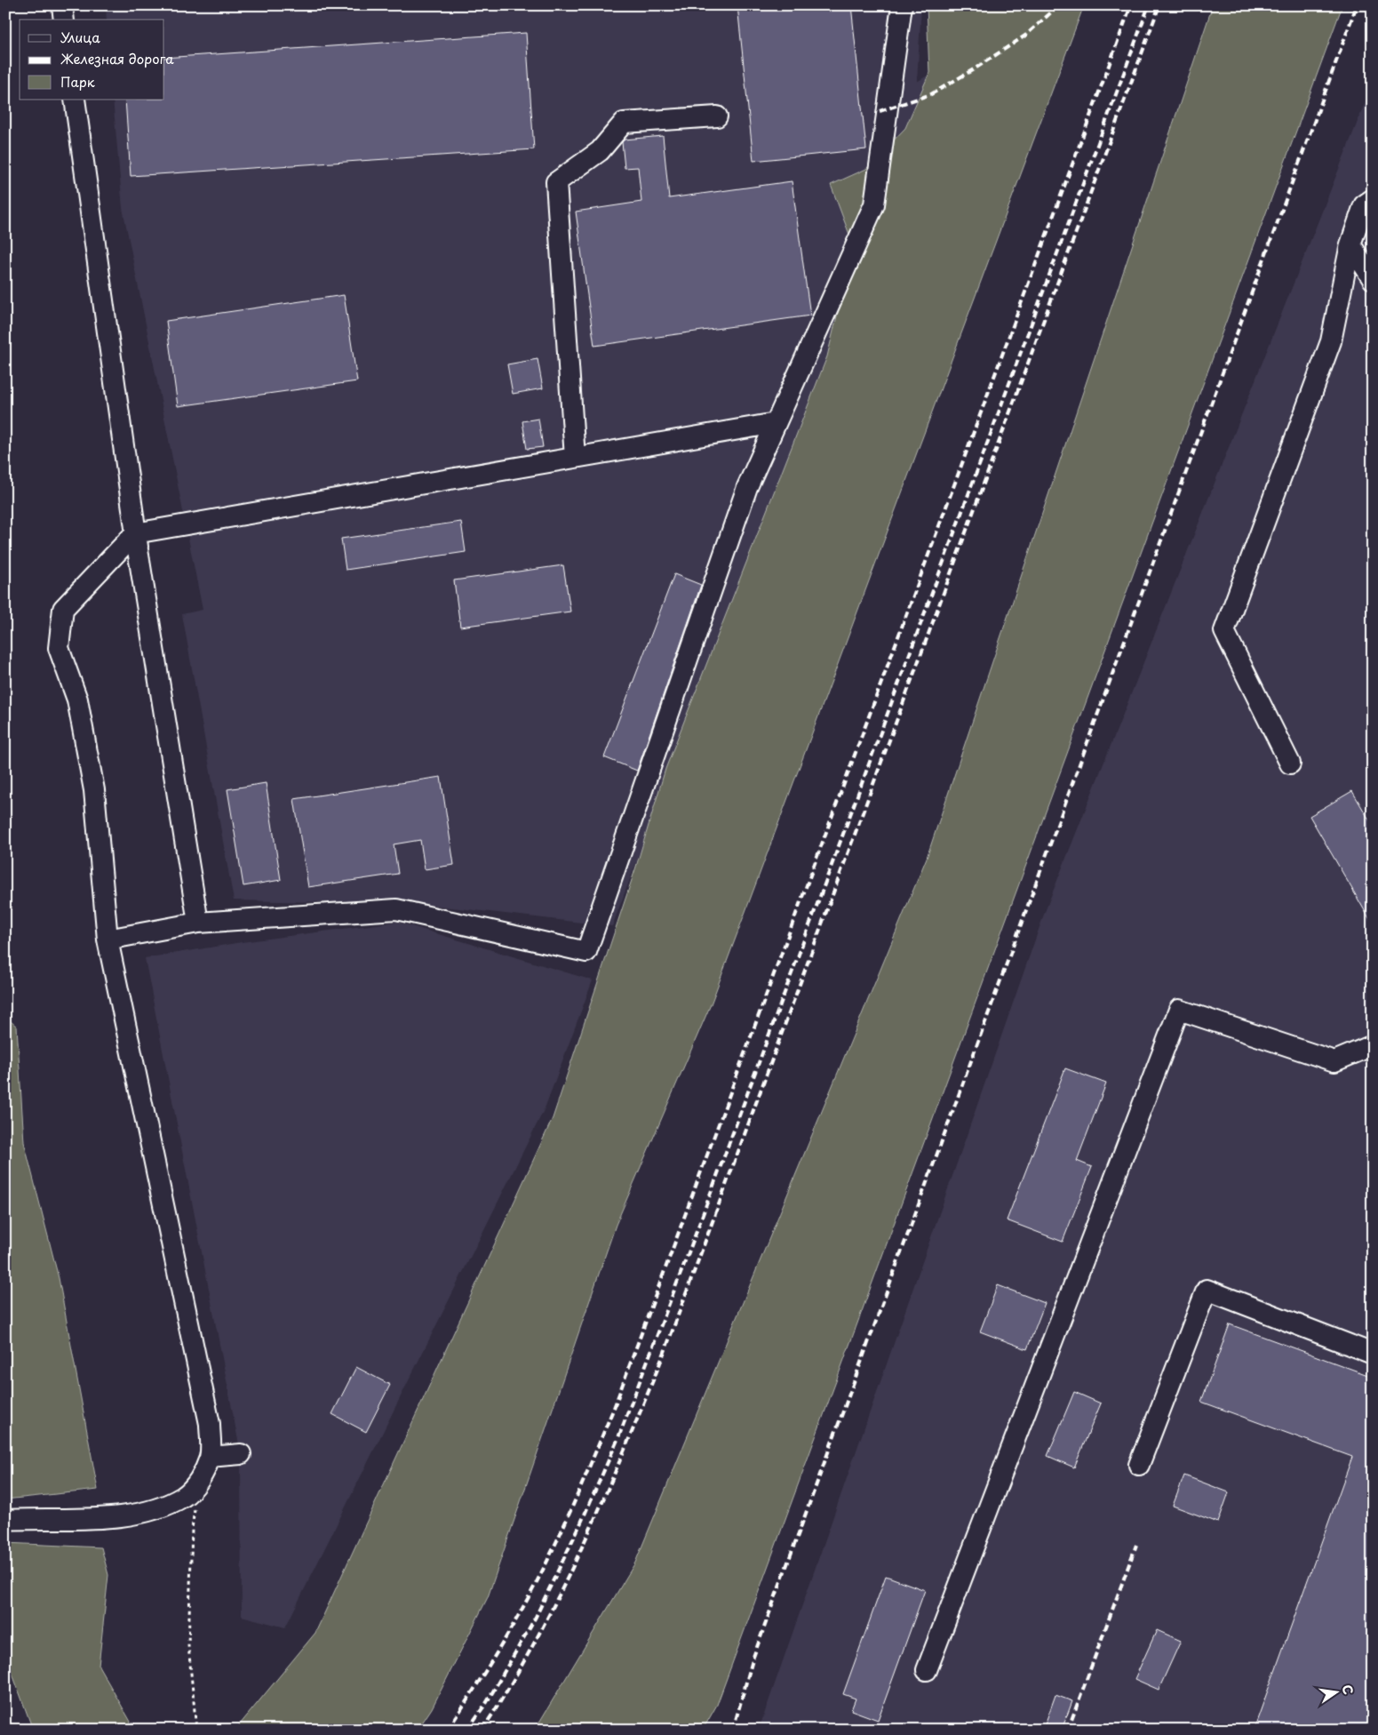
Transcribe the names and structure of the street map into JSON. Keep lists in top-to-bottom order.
{
  "legend": ["Улица", "Железная дорога", "Парк"],
  "north": "right"
}
